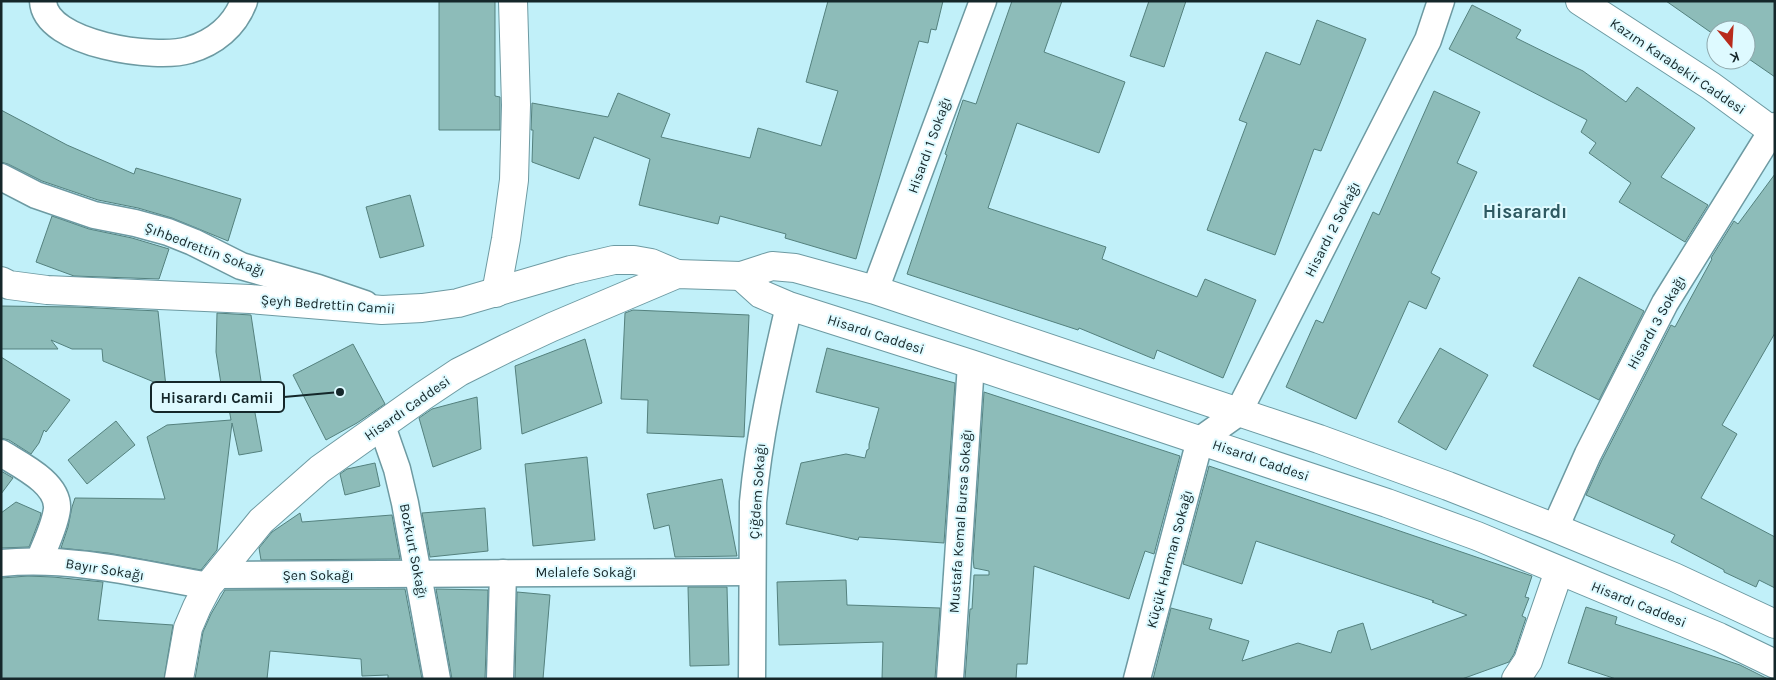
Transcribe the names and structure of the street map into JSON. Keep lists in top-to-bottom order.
{
  "streets": {
    "street": [
      "Kazım Karabekir Caddesi",
      "Hisardı 1 Sokağı",
      "Hisardı 2 Sokağı",
      "Şıhbedrettin Sokağı",
      "Şeyh Bedrettin Camii",
      "Hisardı 3 Sokağı",
      "Hisardı Caddesi",
      "Çiğdem Sokağı",
      "Mustafa Kemal Bursa Sokağı",
      "Bozkurt Sokağı",
      "Küçük Harman Sokağı",
      "Bayır Sokağı",
      "Melalefe Sokağı",
      "Şen Sokağı"
    ]
  },
  "crossings": [
    ["Kazım Karabekir Caddesi", "Hisardı 3 Sokağı"],
    ["Hisardı 1 Sokağı", "Hisardı Caddesi"],
    ["Hisardı 2 Sokağı", "Hisardı Caddesi"],
    ["Hisardı 2 Sokağı", "Küçük Harman Sokağı"],
    ["Şıhbedrettin Sokağı", "Şeyh Bedrettin Camii"],
    ["Şeyh Bedrettin Camii", "Hisardı Caddesi"],
    ["Hisardı 3 Sokağı", "Hisardı Caddesi"],
    ["Hisardı Caddesi", "Çiğdem Sokağı"],
    ["Hisardı Caddesi", "Mustafa Kemal Bursa Sokağı"],
    ["Hisardı Caddesi", "Bozkurt Sokağı"],
    ["Hisardı Caddesi", "Küçük Harman Sokağı"],
    ["Hisardı Caddesi", "Bayır Sokağı"],
    ["Hisardı Caddesi", "Şen Sokağı"],
    ["Çiğdem Sokağı", "Melalefe Sokağı"],
    ["Bozkurt Sokağı", "Melalefe Sokağı"],
    ["Bozkurt Sokağı", "Şen Sokağı"],
    ["Bayır Sokağı", "Şen Sokağı"],
    ["Melalefe Sokağı", "Şen Sokağı"]
  ],
  "districts": ["Hisarardı"],
  "places": ["Hisarardı Camii"],
  "north": "bottom"
}
